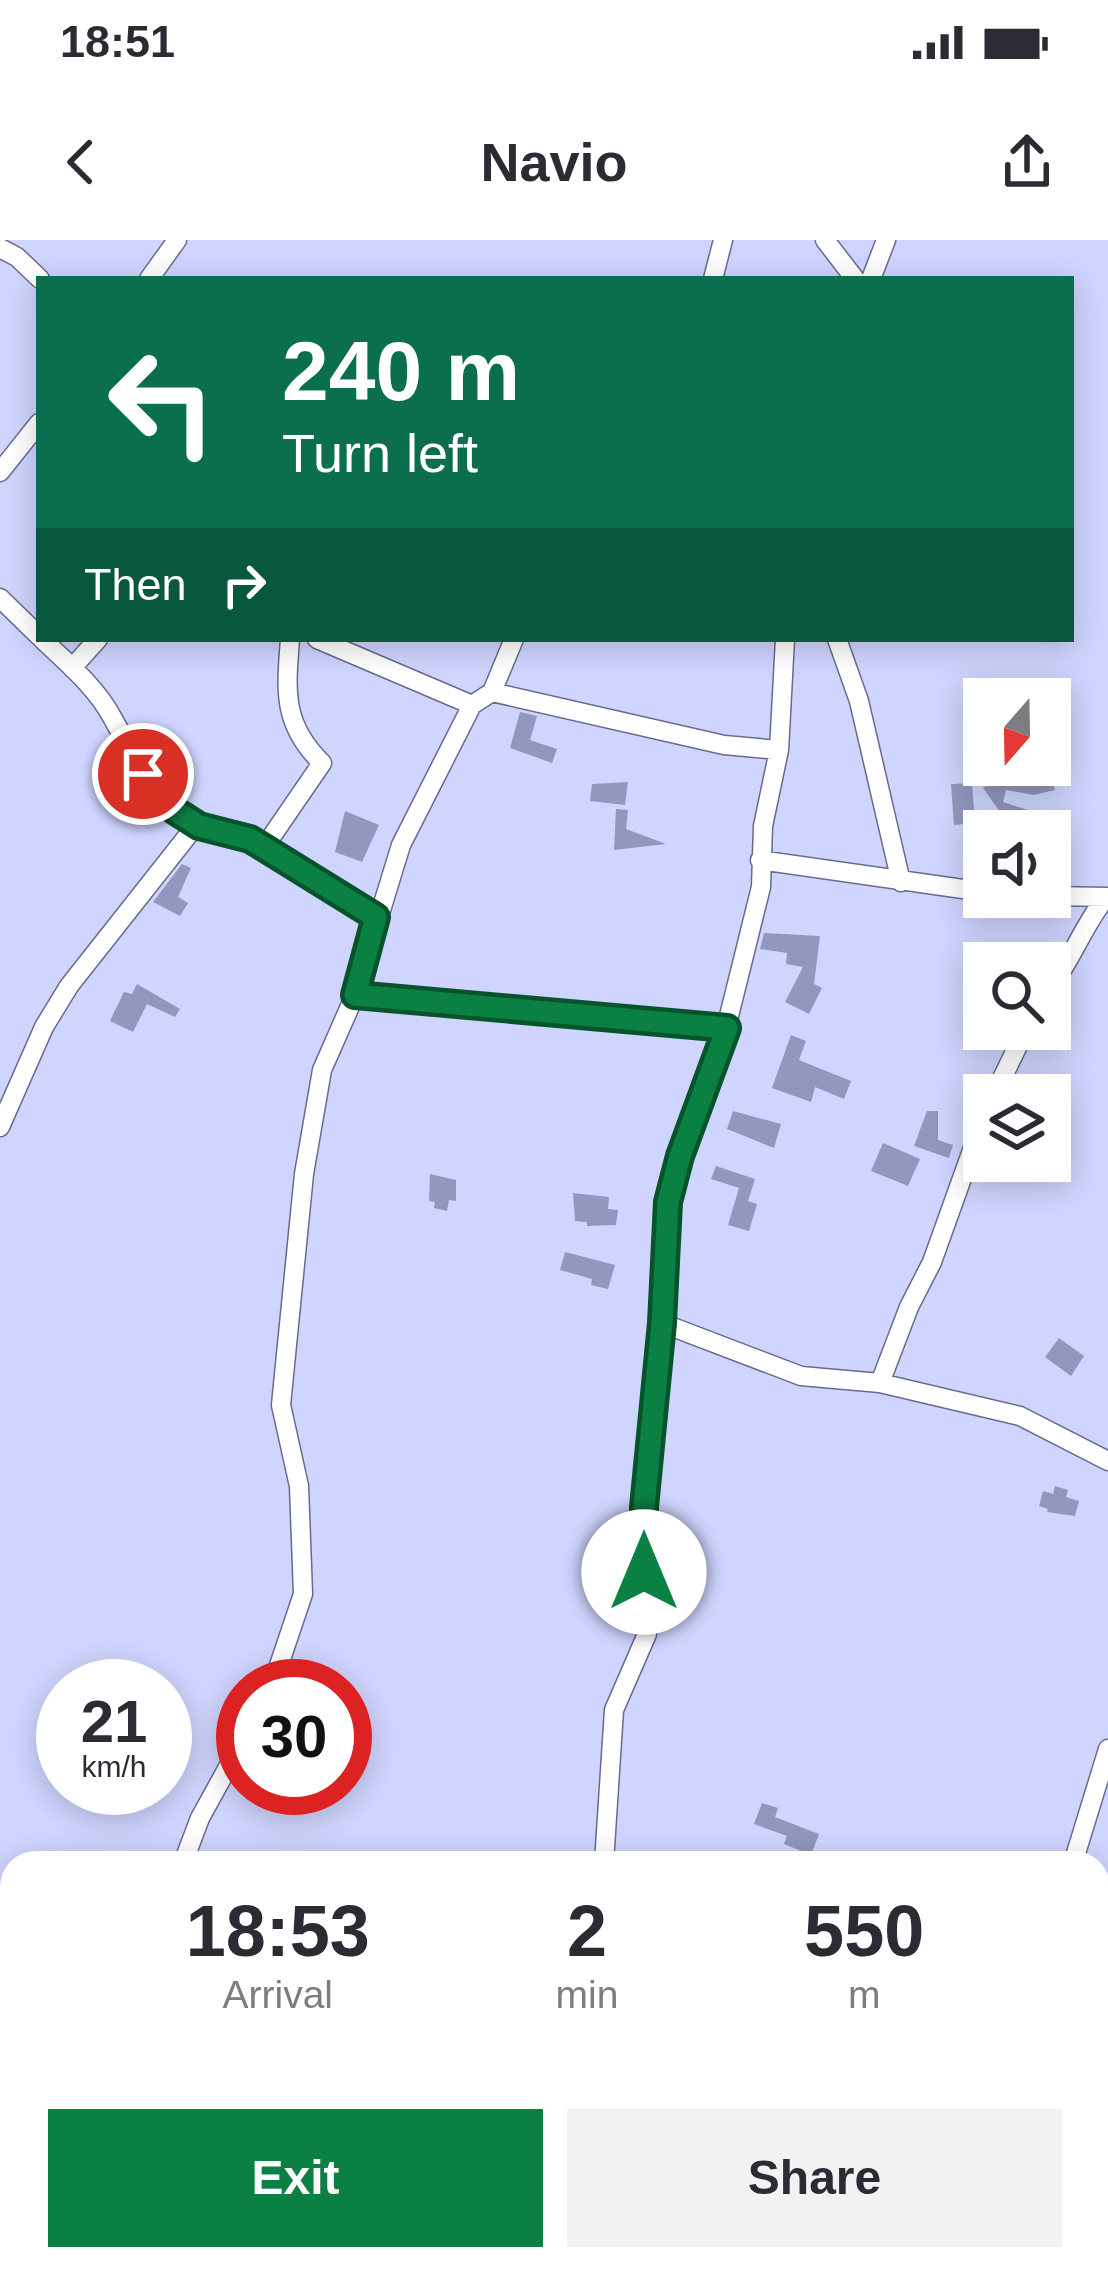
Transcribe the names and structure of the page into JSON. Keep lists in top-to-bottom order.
{
  "north": "bottom",
  "page": {
    "status": "18:51",
    "header": "Navio",
    "turn": ["240 m", "Turn left"],
    "then": "Then",
    "speed": "21 km/h",
    "limit": "30",
    "eta": [
      "18:53",
      "Arrival",
      "2",
      "min",
      "550",
      "m"
    ],
    "buttons": ["Exit", "Share"]
  }
}
